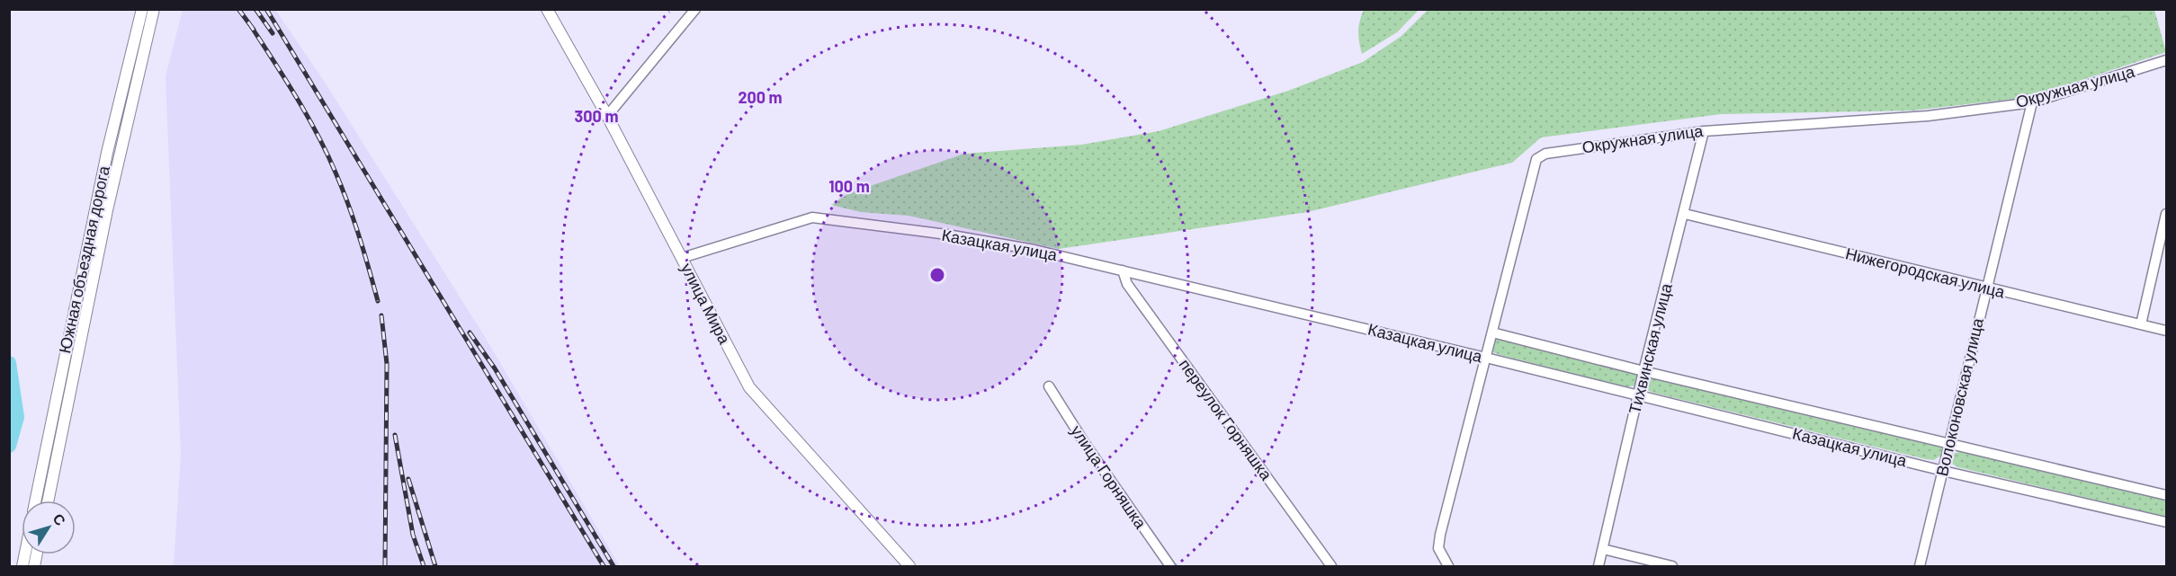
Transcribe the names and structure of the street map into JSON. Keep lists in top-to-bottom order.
{
  "streets": {
    "main road": ["Южная объездная дорога", "улица Мира"],
    "street": [
      "Окружная улица",
      "Казацкая улица",
      "Нижегородская улица",
      "Тихвинская улица",
      "Волоконовская улица",
      "переулок Горняшка",
      "улица Горняшка"
    ]
  },
  "crossings": [
    ["Окружная улица", "Казацкая улица"],
    ["Окружная улица", "Тихвинская улица"],
    ["Окружная улица", "Волоконовская улица"],
    ["Казацкая улица", "улица Мира"],
    ["Казацкая улица", "Тихвинская улица"],
    ["Казацкая улица", "Волоконовская улица"],
    ["Казацкая улица", "переулок Горняшка"],
    ["Нижегородская улица", "Тихвинская улица"],
    ["Нижегородская улица", "Волоконовская улица"]
  ],
  "north": "top right",
  "rings": ["200 m", "300 m", "100 m"]
}
